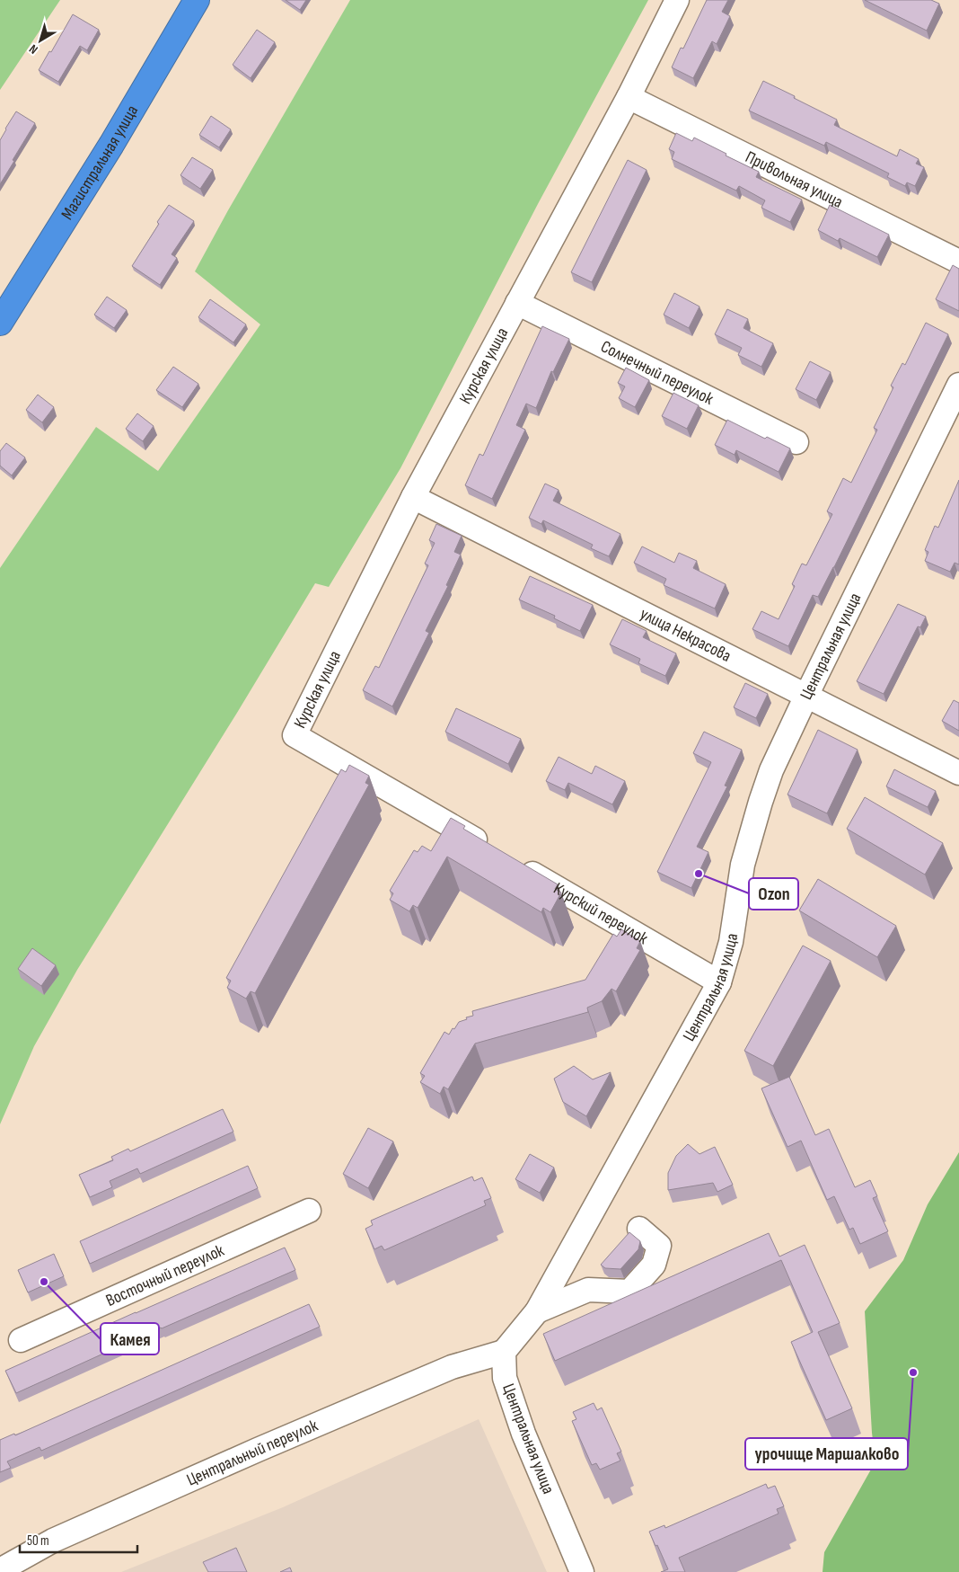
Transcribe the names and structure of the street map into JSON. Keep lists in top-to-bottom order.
{
  "streets": {
    "highway": ["Магистральная улица"],
    "street": [
      "Привольная улица",
      "Курская улица",
      "Солнечный переулок",
      "улица Некрасова",
      "Центральная улица",
      "Курский переулок",
      "Восточный переулок",
      "Центральный переулок"
    ]
  },
  "crossings": [
    ["Привольная улица", "Курская улица"],
    ["Курская улица", "Солнечный переулок"],
    ["Курская улица", "улица Некрасова"],
    ["Курская улица", "Курский переулок"],
    ["улица Некрасова", "Центральная улица"],
    ["Центральная улица", "Курский переулок"],
    ["Центральная улица", "Центральный переулок"]
  ],
  "places": ["Ozon", "Камея", "урочище Маршалково"],
  "scale_bar": "50 m",
  "north": "bottom left"
}
